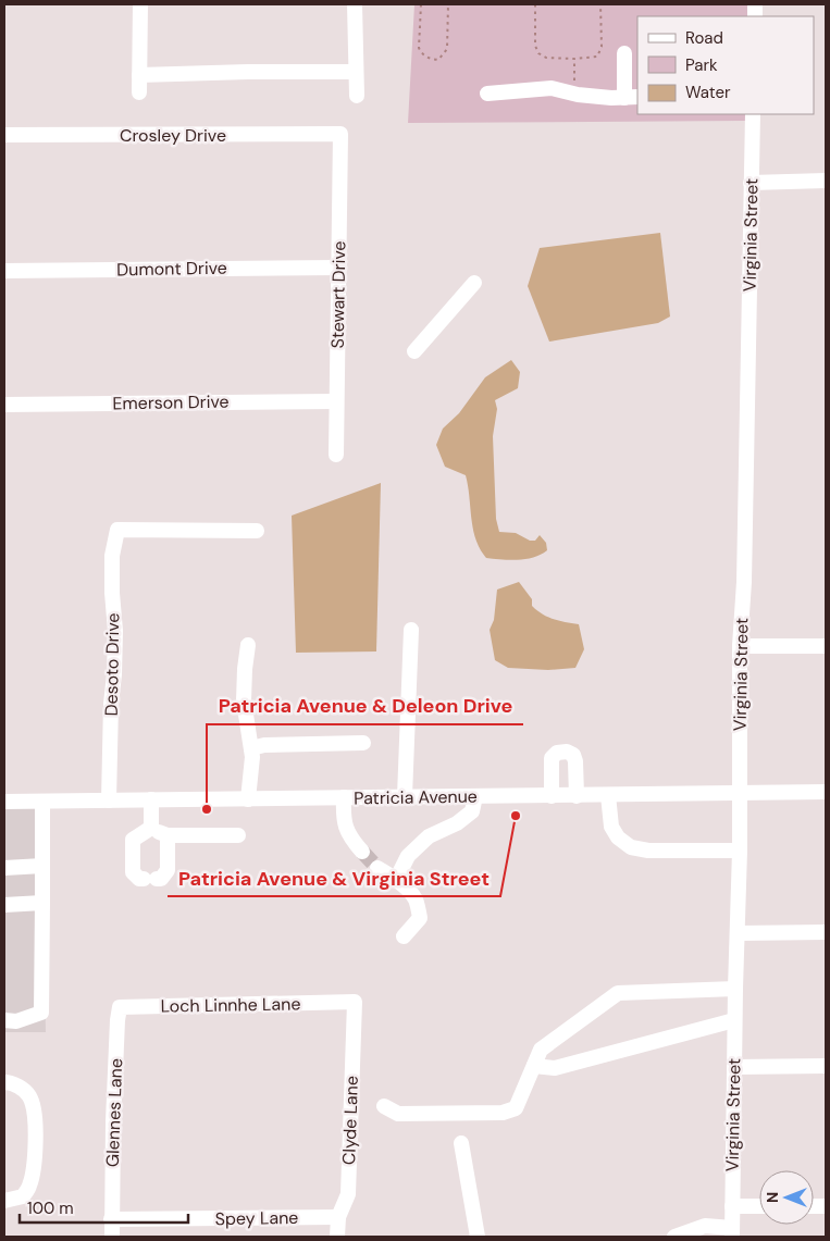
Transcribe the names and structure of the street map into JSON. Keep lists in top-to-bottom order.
{
  "streets": {
    "street": [
      "Crosley Drive",
      "Virginia Street",
      "Dumont Drive",
      "Stewart Drive",
      "Emerson Drive",
      "Desoto Drive",
      "Patricia Avenue",
      "Loch Linnhe Lane",
      "Glennes Lane",
      "Clyde Lane",
      "Spey Lane"
    ]
  },
  "crossings": [
    ["Crosley Drive", "Stewart Drive"],
    ["Virginia Street", "Patricia Avenue"],
    ["Dumont Drive", "Stewart Drive"],
    ["Stewart Drive", "Emerson Drive"],
    ["Desoto Drive", "Patricia Avenue"],
    ["Loch Linnhe Lane", "Glennes Lane"],
    ["Loch Linnhe Lane", "Clyde Lane"],
    ["Glennes Lane", "Spey Lane"],
    ["Clyde Lane", "Spey Lane"]
  ],
  "places": ["Patricia Avenue & Deleon Drive", "Patricia Avenue & Virginia Street"],
  "legend": ["Road", "Park", "Water"],
  "scale_bar": "100 m",
  "north": "left"
}
